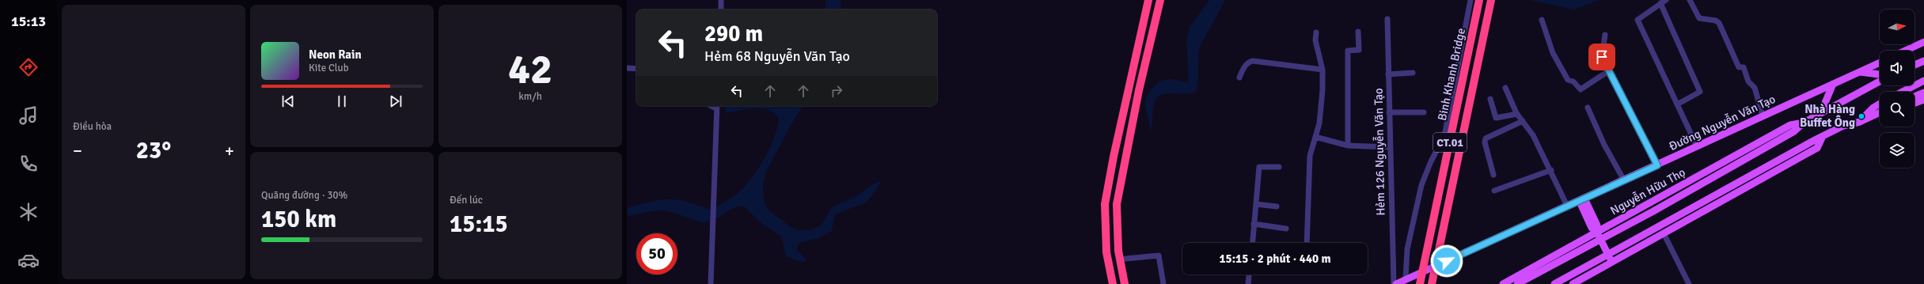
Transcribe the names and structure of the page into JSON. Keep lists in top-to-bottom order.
{
  "streets": {
    "highway": ["Binh Khanh Bridge", "CT.01"],
    "main road": ["Đường Nguyễn Văn Tạo", "Nguyễn Hữu Thọ"],
    "street": ["Hẻm 126 Nguyễn Văn Tạo"]
  },
  "crossings": [
    ["Đường Nguyễn Văn Tạo", "Hẻm 126 Nguyễn Văn Tạo"]
  ],
  "places": ["Nhà Hàng Buffet Ông"],
  "north": "right",
  "page": {
    "tabs": "15:13",
    "tile": [
      "Điều hòa",
      ["42", "km/h"],
      ["Quãng đường · 30%", "150 km"],
      ["Đến lúc", "15:15"]
    ],
    "turn": ["290 m", "Hẻm 68 Nguyễn Văn Tạo"],
    "song": ["Neon Rain", "Kite Club"],
    "heat": ["−", "23°", "+"],
    "limit": "50",
    "trip": "15:15 · 2 phút · 440 m"
  }
}
